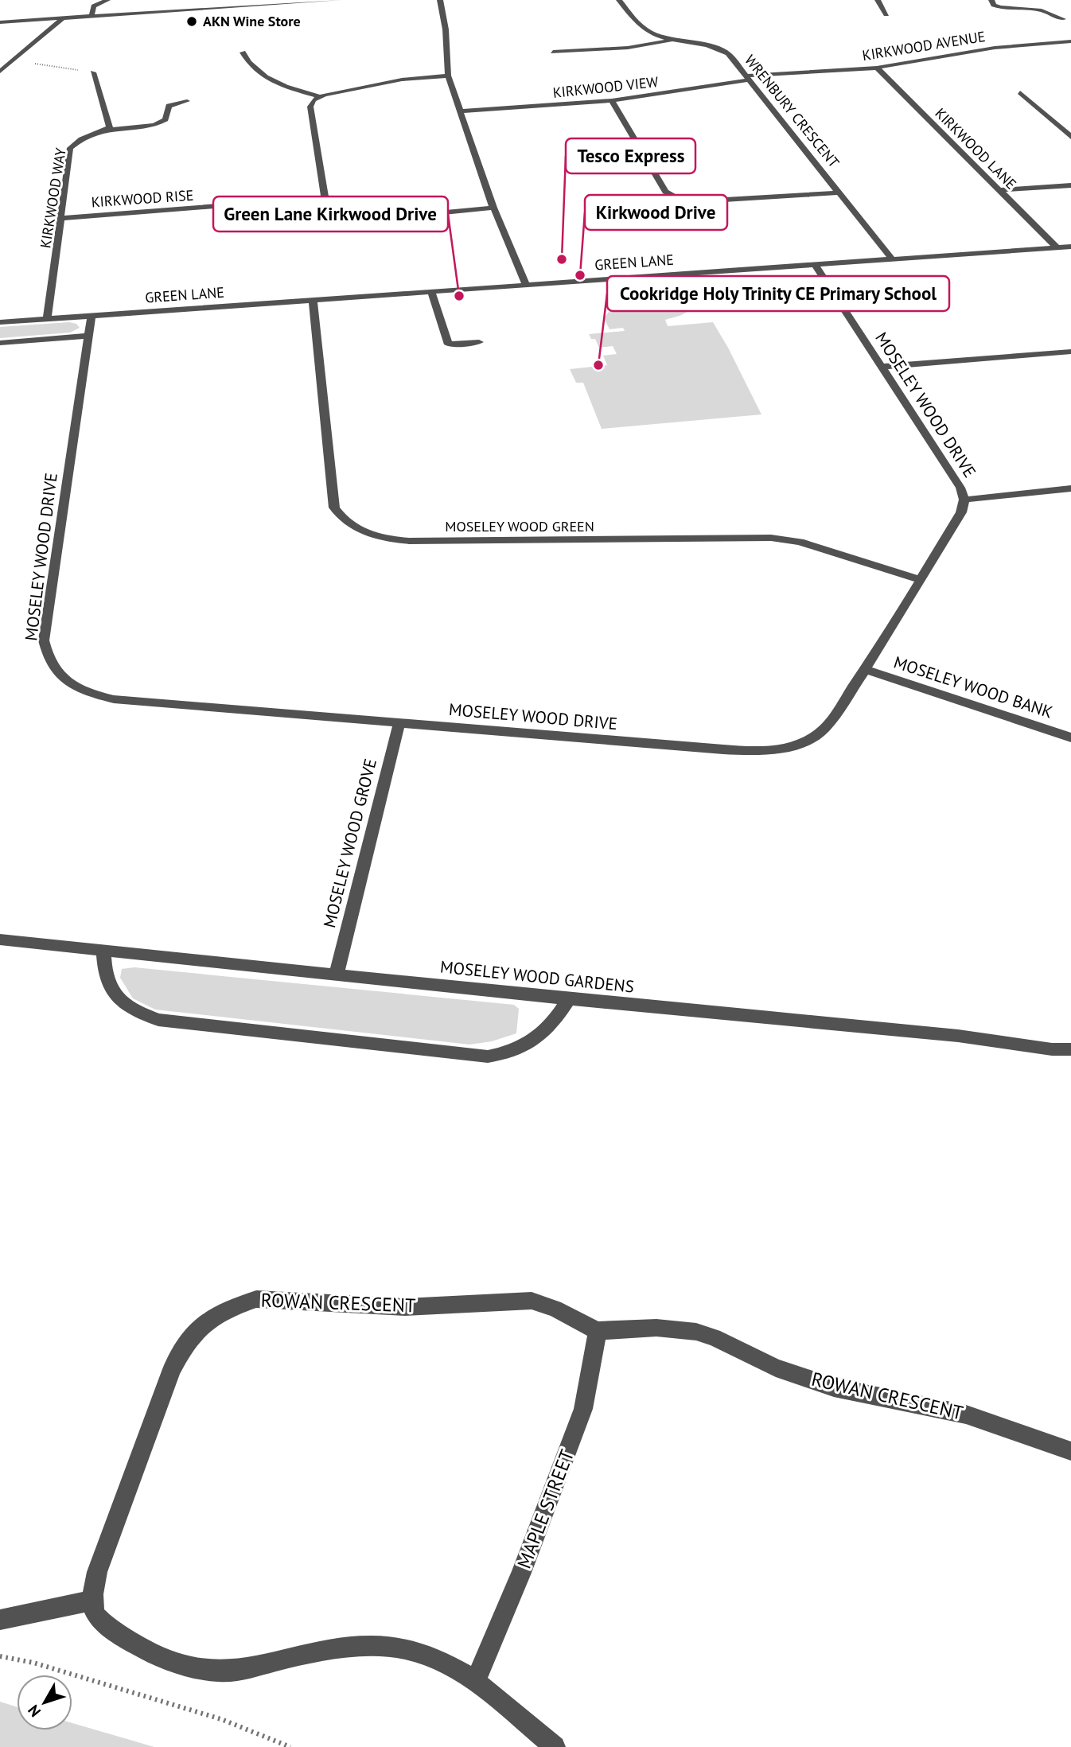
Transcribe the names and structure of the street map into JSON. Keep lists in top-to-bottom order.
{
  "streets": {
    "street": [
      "KIRKWOOD AVENUE",
      "KIRKWOOD VIEW",
      "WRENBURY CRESCENT",
      "KIRKWOOD LANE",
      "KIRKWOOD WAY",
      "KIRKWOOD RISE",
      "GREEN LANE",
      "MOSELEY WOOD DRIVE",
      "MOSELEY WOOD GREEN",
      "MOSELEY WOOD BANK",
      "MOSELEY WOOD GROVE",
      "MOSELEY WOOD GARDENS",
      "ROWAN CRESCENT",
      "MAPLE STREET"
    ]
  },
  "crossings": [
    ["KIRKWOOD AVENUE", "KIRKWOOD VIEW"],
    ["KIRKWOOD AVENUE", "WRENBURY CRESCENT"],
    ["KIRKWOOD AVENUE", "KIRKWOOD LANE"],
    ["KIRKWOOD VIEW", "WRENBURY CRESCENT"],
    ["WRENBURY CRESCENT", "GREEN LANE"],
    ["KIRKWOOD LANE", "GREEN LANE"],
    ["KIRKWOOD WAY", "KIRKWOOD RISE"],
    ["KIRKWOOD WAY", "GREEN LANE"],
    ["GREEN LANE", "MOSELEY WOOD DRIVE"],
    ["GREEN LANE", "MOSELEY WOOD GREEN"],
    ["MOSELEY WOOD DRIVE", "MOSELEY WOOD GREEN"],
    ["MOSELEY WOOD DRIVE", "MOSELEY WOOD BANK"],
    ["MOSELEY WOOD DRIVE", "MOSELEY WOOD GROVE"],
    ["MOSELEY WOOD GROVE", "MOSELEY WOOD GARDENS"],
    ["ROWAN CRESCENT", "MAPLE STREET"]
  ],
  "places": [
    "AKN Wine Store",
    "Tesco Express",
    "Kirkwood Drive",
    "Green Lane Kirkwood Drive",
    "Cookridge Holy Trinity CE Primary School"
  ],
  "north": "bottom left"
}
